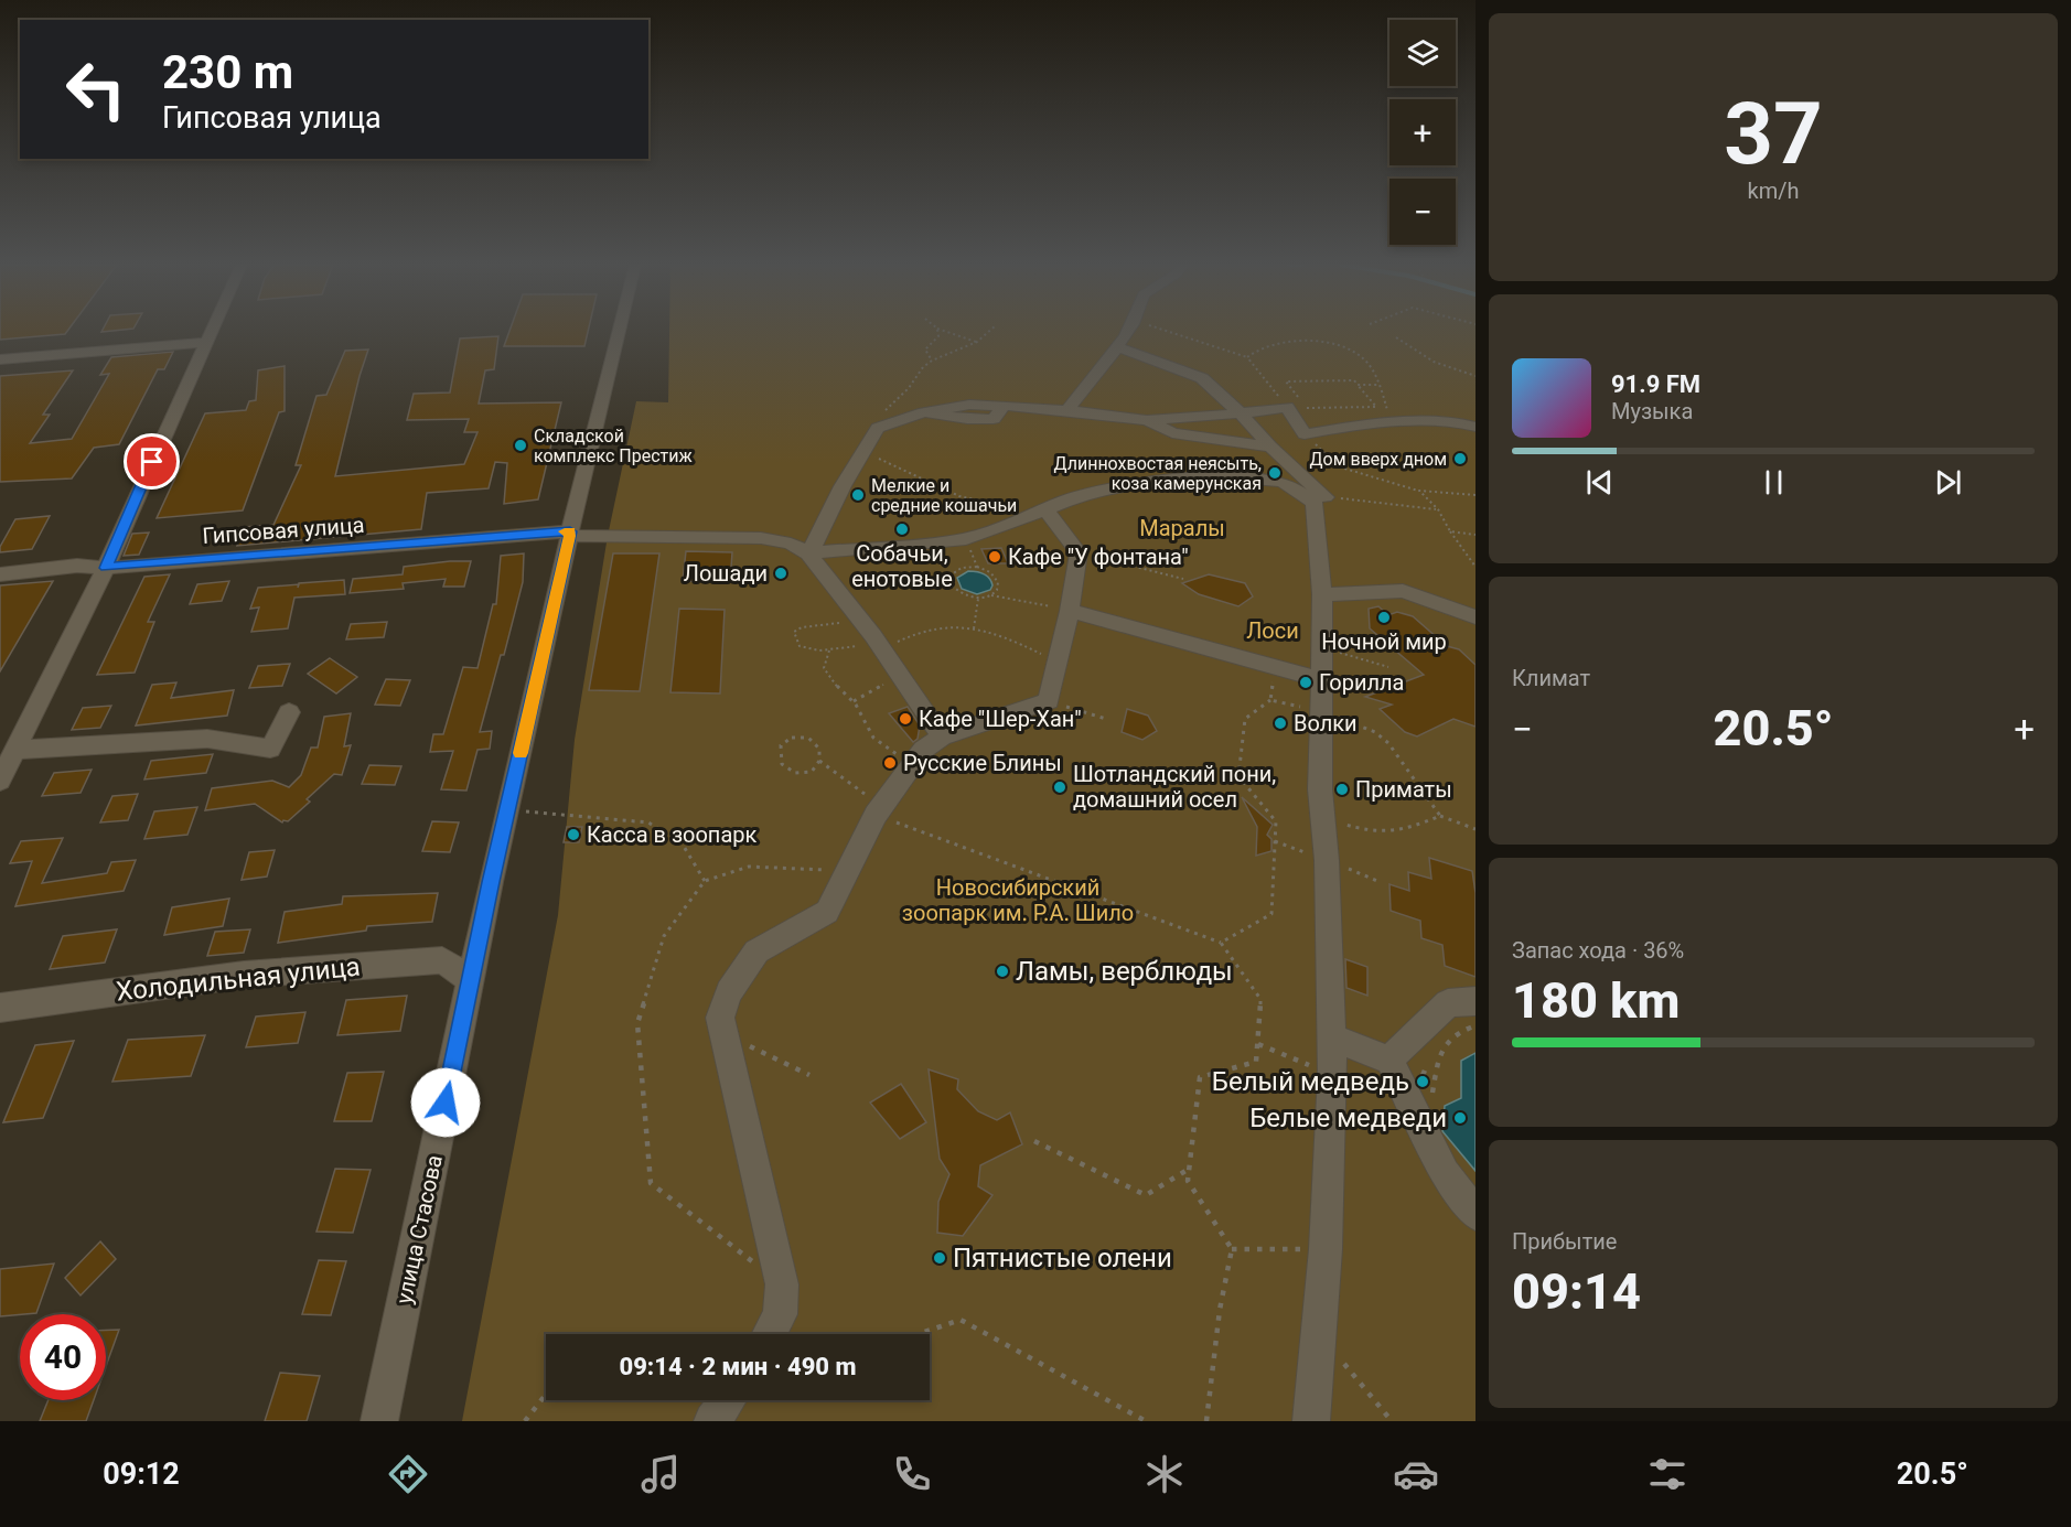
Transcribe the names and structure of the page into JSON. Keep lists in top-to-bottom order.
{
  "streets": {
    "street": ["Гипсовая улица", "Холодильная улица", "улица Стасова"]
  },
  "crossings": [
    ["Гипсовая улица", "улица Стасова"],
    ["Холодильная улица", "улица Стасова"]
  ],
  "parks": ["Маралы", "Лоси", "Новосибирский зоопарк им. Р.А. Шило"],
  "places": [
    "Складской комплекс Престиж",
    "Дом вверх дном",
    "Длиннохвостая неясыть, коза камерунская",
    "Мелкие и средние кошачьи",
    "Собачьи, енотовые",
    "Кафе \"У фонтана\"",
    "Лошади",
    "Ночной мир",
    "Горилла",
    "Кафе \"Шер-Хан\"",
    "Волки",
    "Русские Блины",
    "Шотландский пони, домашний осел",
    "Приматы",
    "Касса в зоопарк",
    "Ламы, верблюды",
    "Белый медведь",
    "Белые медведи",
    "Пятнистые олени"
  ],
  "page": {
    "tile": [
      ["37", "km/h"],
      "Климат",
      ["Запас хода · 36%", "180 km"],
      ["Прибытие", "09:14"]
    ],
    "map_buttons": ["+", "−"],
    "turn": ["230 m", "Гипсовая улица"],
    "song": ["91.9 FM", "Музыка"],
    "heat": ["−", "20.5°", "+"],
    "limit": "40",
    "trip": "09:14 · 2 мин · 490 m",
    "tabs": ["09:12", "20.5°"]
  }
}
